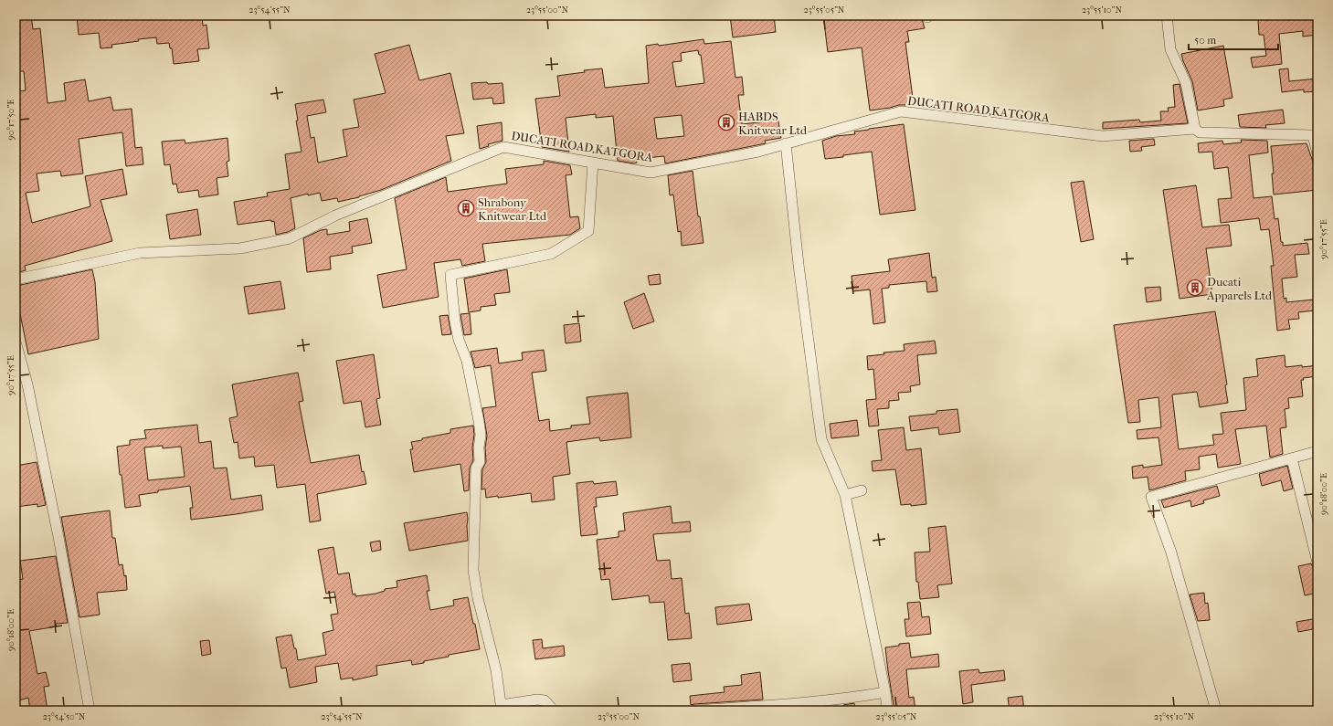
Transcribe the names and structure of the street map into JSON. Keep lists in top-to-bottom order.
{
  "streets": {
    "street": ["DUCATI ROAD,KATGORA"]
  },
  "places": {
    "building": ["HABDS Knitwear Ltd", "Shrabony Knitwear Ltd", "Ducati Apparels Ltd"]
  },
  "scale_bar": "50 m",
  "coordinates": [
    "23°54'55\"N",
    "23°55'00\"N",
    "23°55'05\"N",
    "23°55'10\"N",
    "90°17'50\"E",
    "90°17'55\"E",
    "90°18'00\"E",
    "23°54'50\"N"
  ]
}
